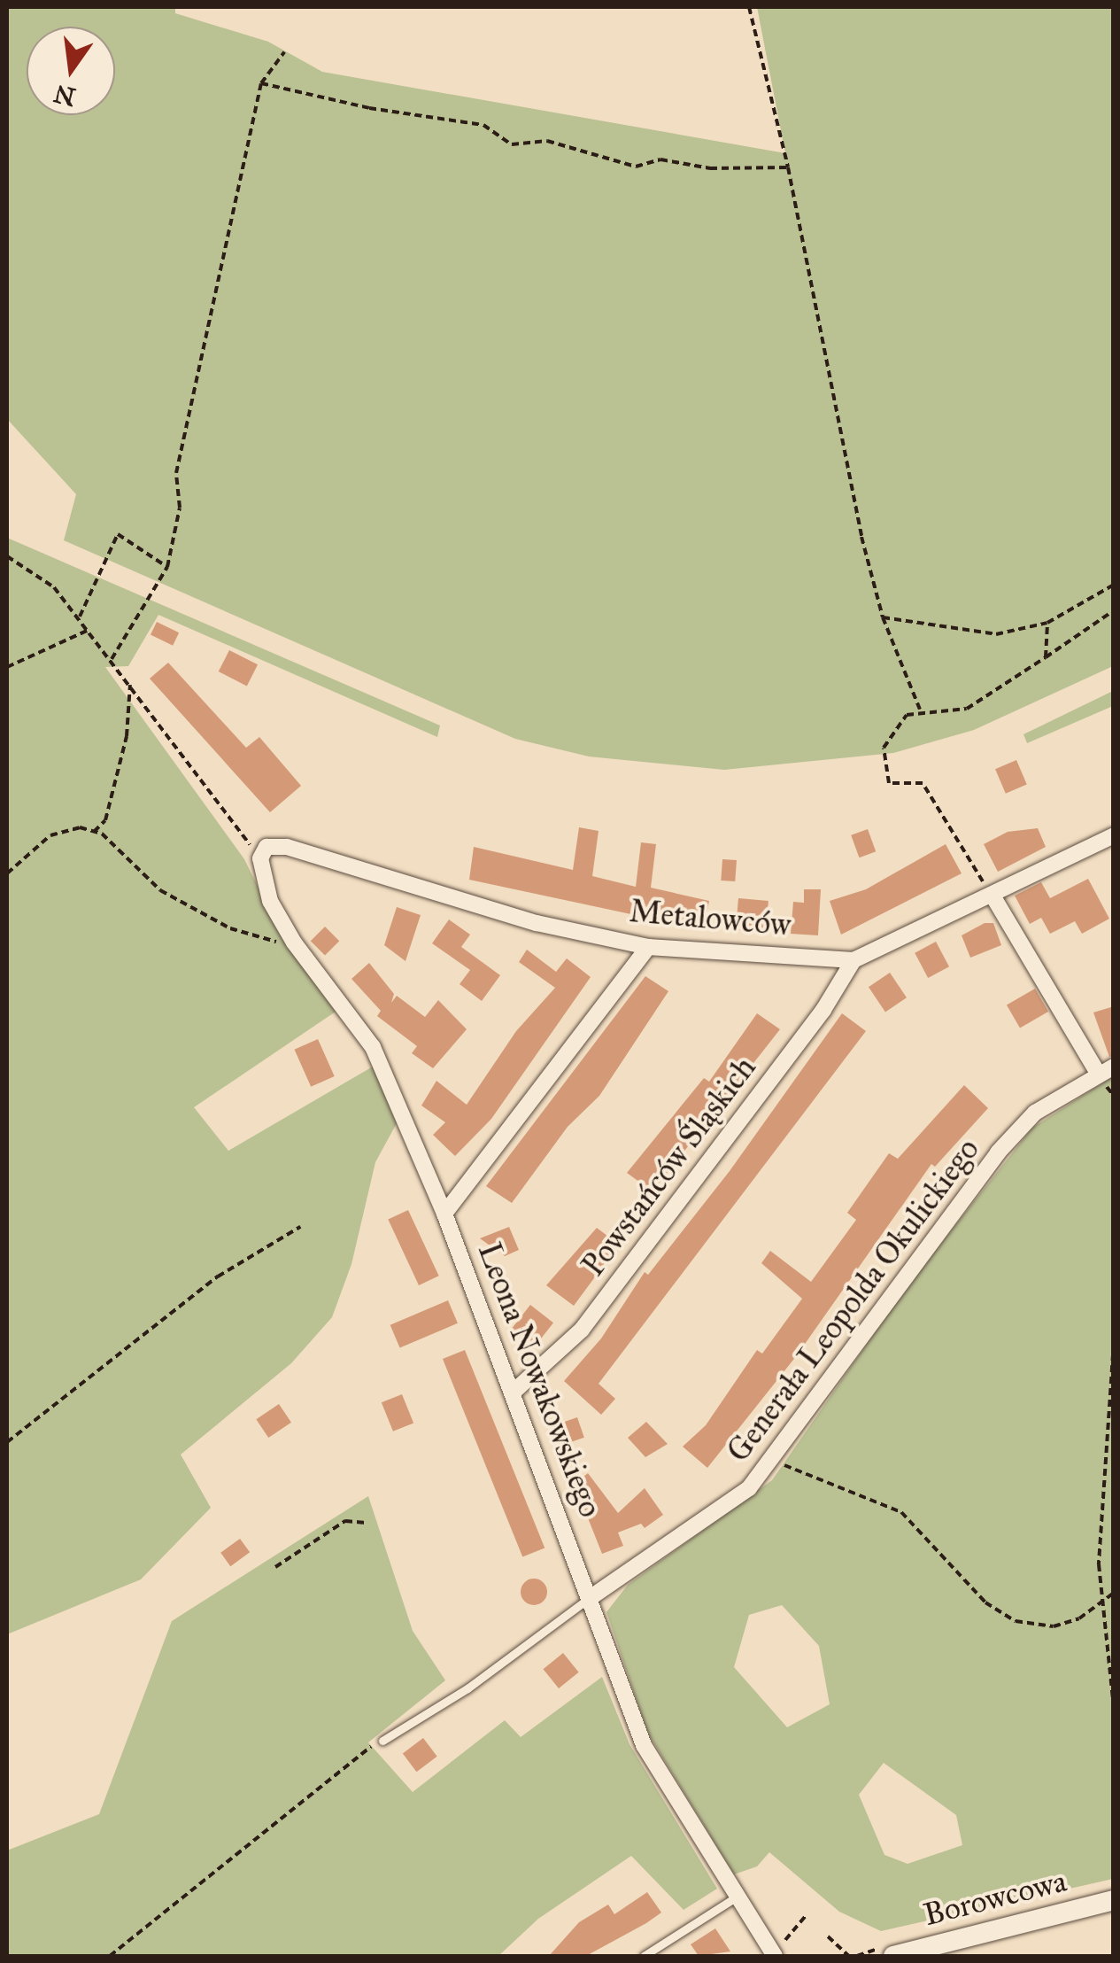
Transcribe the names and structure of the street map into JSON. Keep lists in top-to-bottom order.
{
  "streets": {
    "street": [
      "Metalowców",
      "Powstańców Śląskich",
      "Generała Leopolda Okulickiego",
      "Leona Nowakowskiego",
      "Borowcowa"
    ]
  },
  "crossings": [
    ["Metalowców", "Powstańców Śląskich"],
    ["Metalowców", "Leona Nowakowskiego"],
    ["Powstańców Śląskich", "Leona Nowakowskiego"],
    ["Generała Leopolda Okulickiego", "Leona Nowakowskiego"]
  ],
  "north": "bottom"
}
